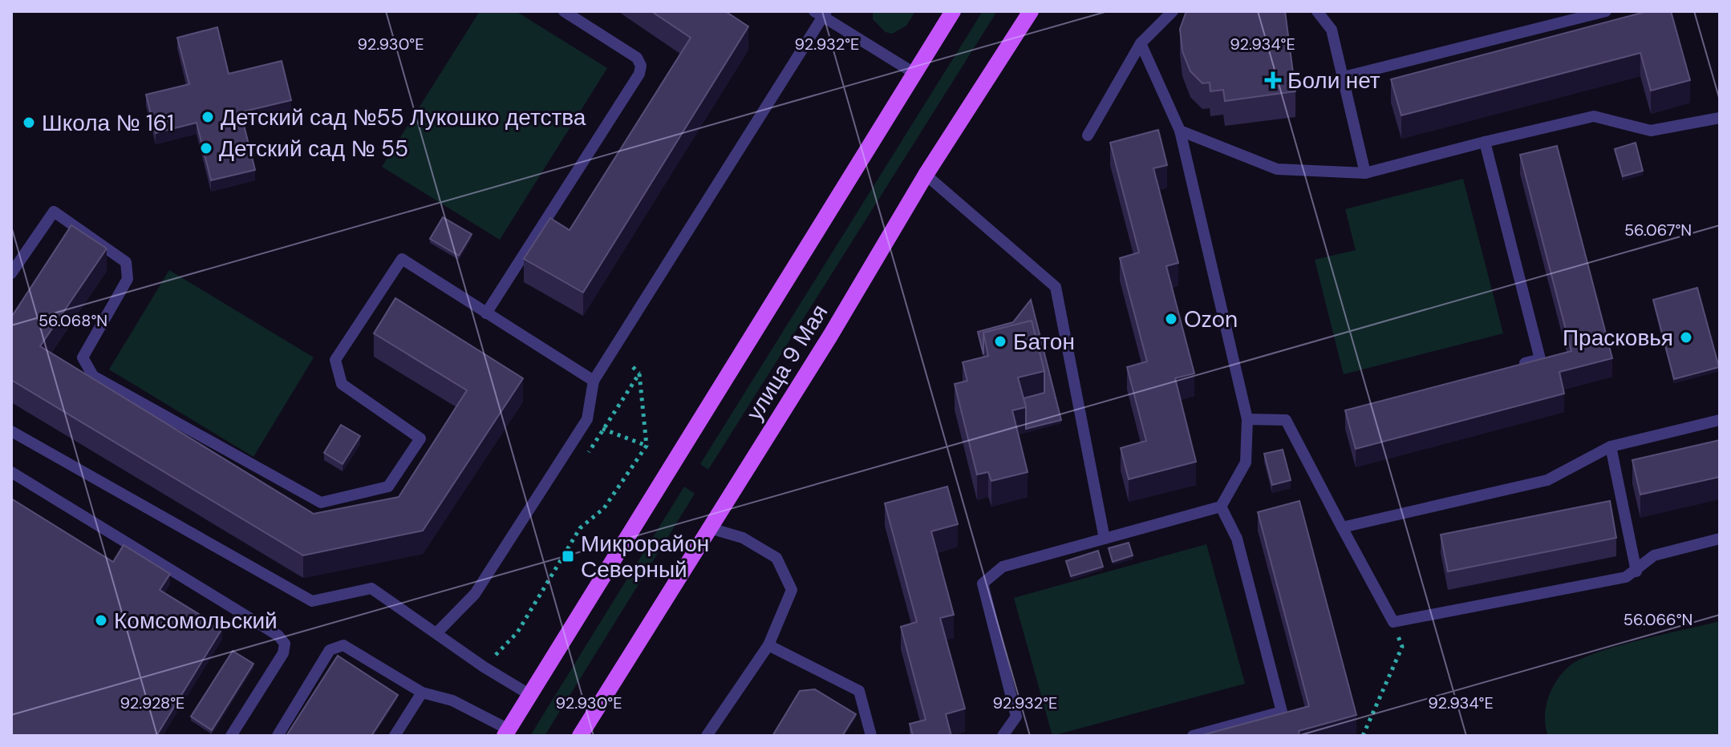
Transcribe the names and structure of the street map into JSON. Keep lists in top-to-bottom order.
{
  "streets": {
    "main road": ["улица 9 Мая"]
  },
  "places": {
    "health": ["Боли нет"],
    "other": [
      "Детский сад №55 Лукошко детства",
      "Школа № 161",
      "Детский сад № 55",
      "Ozon",
      "Прасковья",
      "Батон",
      "Комсомольский"
    ],
    "transit": ["Микрорайон Северный"]
  },
  "coordinates": [
    "92.930°E",
    "92.932°E",
    "92.934°E",
    "56.067°N",
    "56.068°N",
    "56.066°N",
    "92.928°E"
  ]
}
